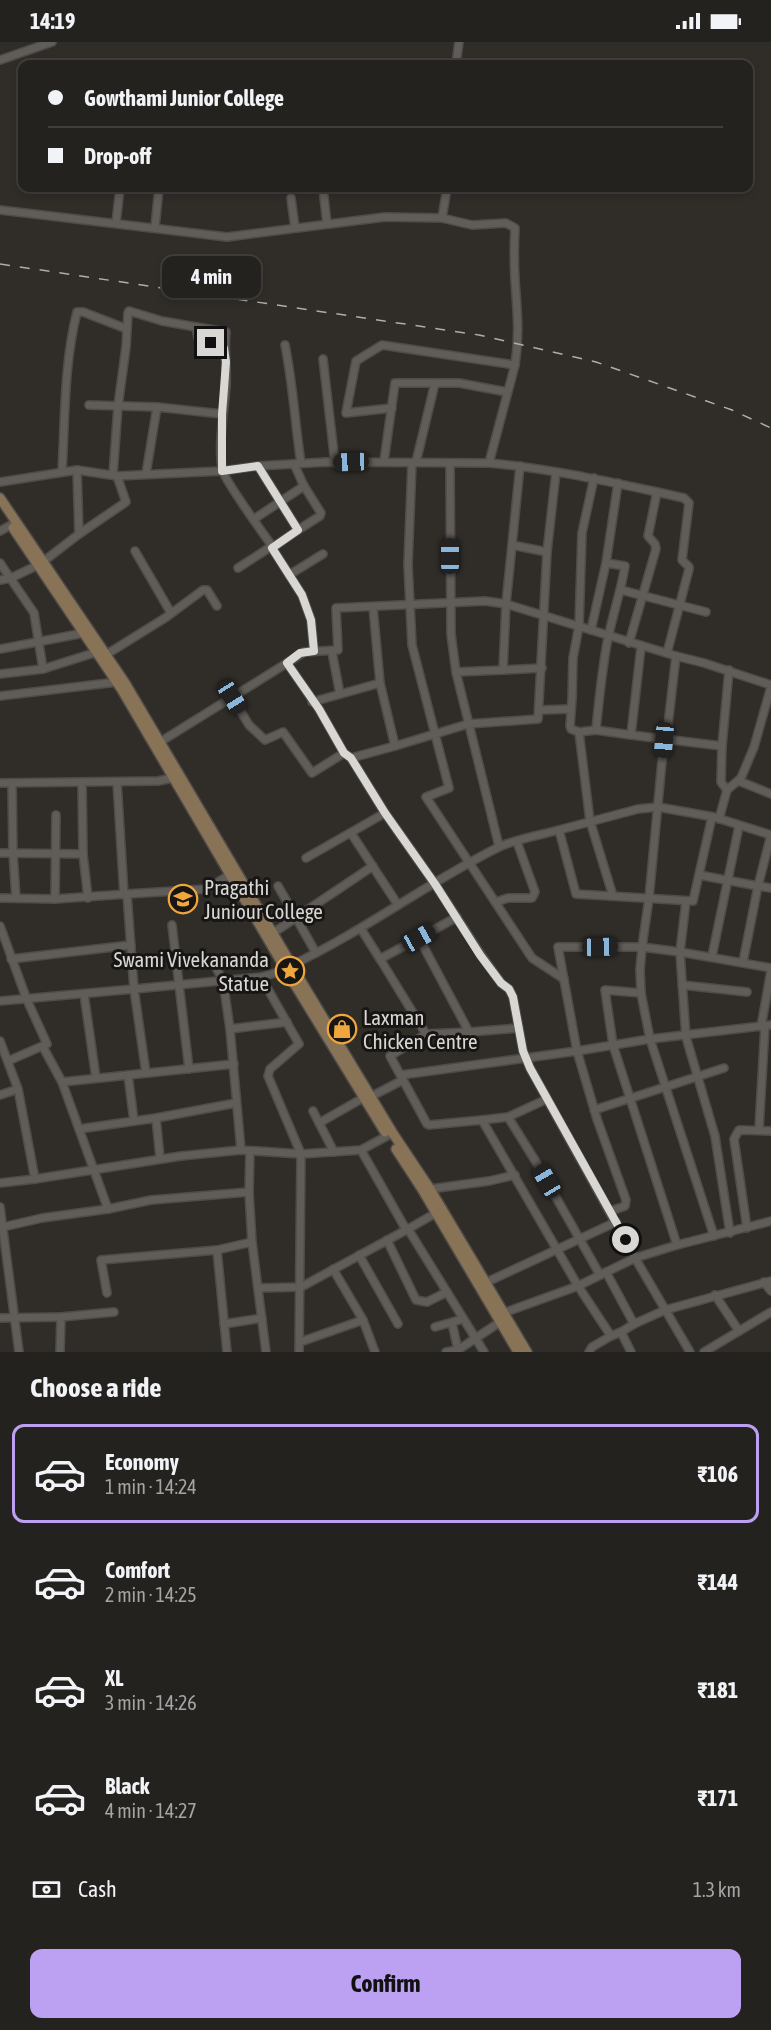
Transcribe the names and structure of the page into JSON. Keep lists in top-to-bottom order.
{
  "places": {
    "school or university": ["Pragathi Juniour College"],
    "place": ["Swami Vivekananda Statue"],
    "shop": ["Laxman Chicken Centre"]
  },
  "page": {
    "status": "14:19",
    "banner": ["Gowthami Junior College", "Drop-off"],
    "bubble": "4 min",
    "heading": "Choose a ride",
    "list": [
      {
        "name": "Economy",
        "note": "1 min · 14:24",
        "value": "₹106"
      },
      {
        "name": "Comfort",
        "note": "2 min · 14:25",
        "value": "₹144"
      },
      {
        "name": "XL",
        "note": "3 min · 14:26",
        "value": "₹181"
      },
      {
        "name": "Black",
        "note": "4 min · 14:27",
        "value": "₹171"
      }
    ],
    "pay": ["Cash", "1.3 km"],
    "buttons": "Confirm"
  }
}
